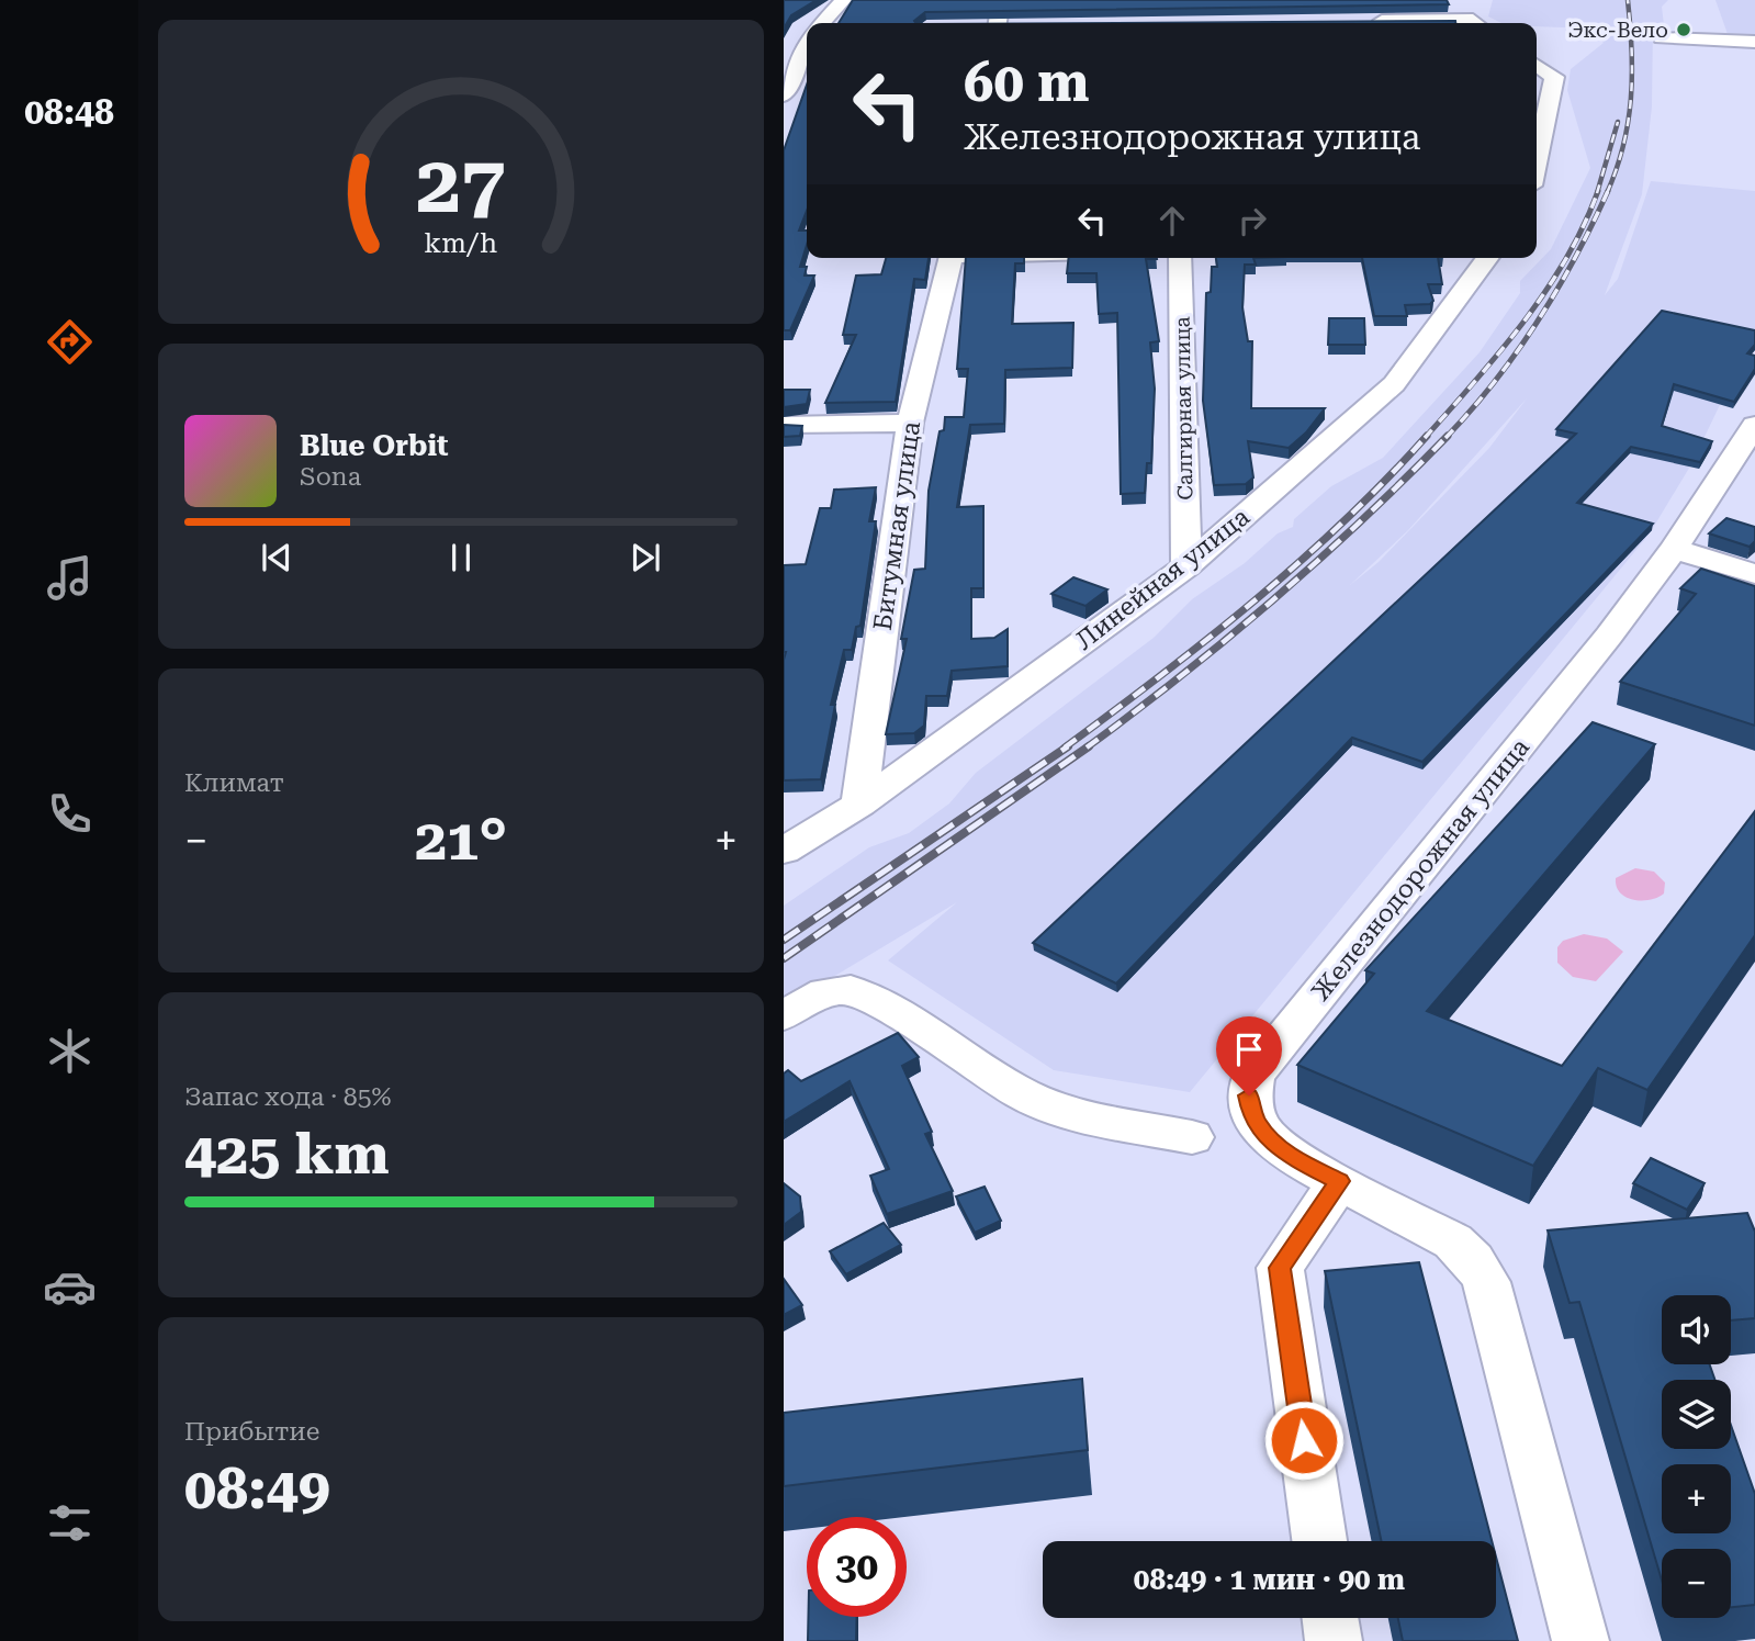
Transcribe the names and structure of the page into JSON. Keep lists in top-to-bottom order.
{
  "streets": {
    "street": [
      "Салгирная улица",
      "Битумная улица",
      "Линейная улица",
      "Железнодорожная улица"
    ]
  },
  "crossings": [
    ["Салгирная улица", "Линейная улица"],
    ["Битумная улица", "Линейная улица"]
  ],
  "places": ["Экс-Вело"],
  "page": {
    "tabs": "08:48",
    "turn": ["60 m", "Железнодорожная улица"],
    "song": ["Blue Orbit", "Sona"],
    "tile": [
      "Климат",
      ["Запас хода · 85%", "425 km"],
      ["Прибытие", "08:49"]
    ],
    "heat": ["−", "21°", "+"],
    "map_buttons": ["+", "−"],
    "limit": "30",
    "trip": "08:49 · 1 мин · 90 m",
    "gauge": ["27", "km/h"]
  }
}
